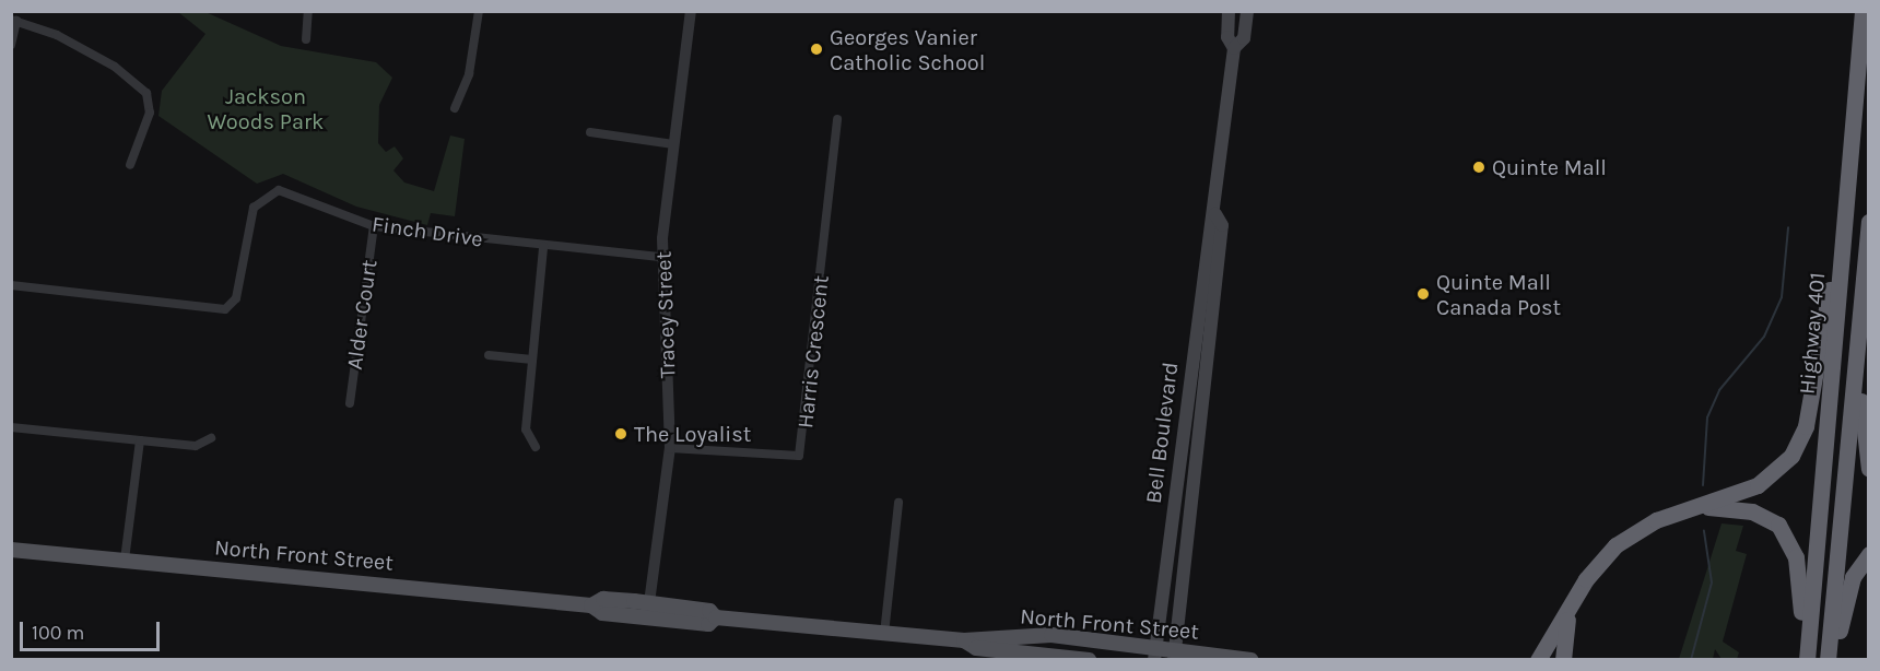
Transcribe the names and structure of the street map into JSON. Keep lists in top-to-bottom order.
{
  "streets": {
    "highway": ["Highway 401"],
    "main road": ["Bell Boulevard", "North Front Street"],
    "street": [
      "Finch Drive",
      "Alder Court",
      "Tracey Street",
      "Harris Crescent"
    ]
  },
  "crossings": [
    ["Finch Drive", "Alder Court"],
    ["Finch Drive", "Tracey Street"],
    ["Tracey Street", "Harris Crescent"],
    ["Tracey Street", "North Front Street"],
    ["Bell Boulevard", "North Front Street"]
  ],
  "parks": ["Jackson Woods Park"],
  "places": [
    "Georges Vanier Catholic School",
    "Quinte Mall",
    "Quinte Mall Canada Post",
    "The Loyalist"
  ],
  "scale_bar": "100 m"
}
